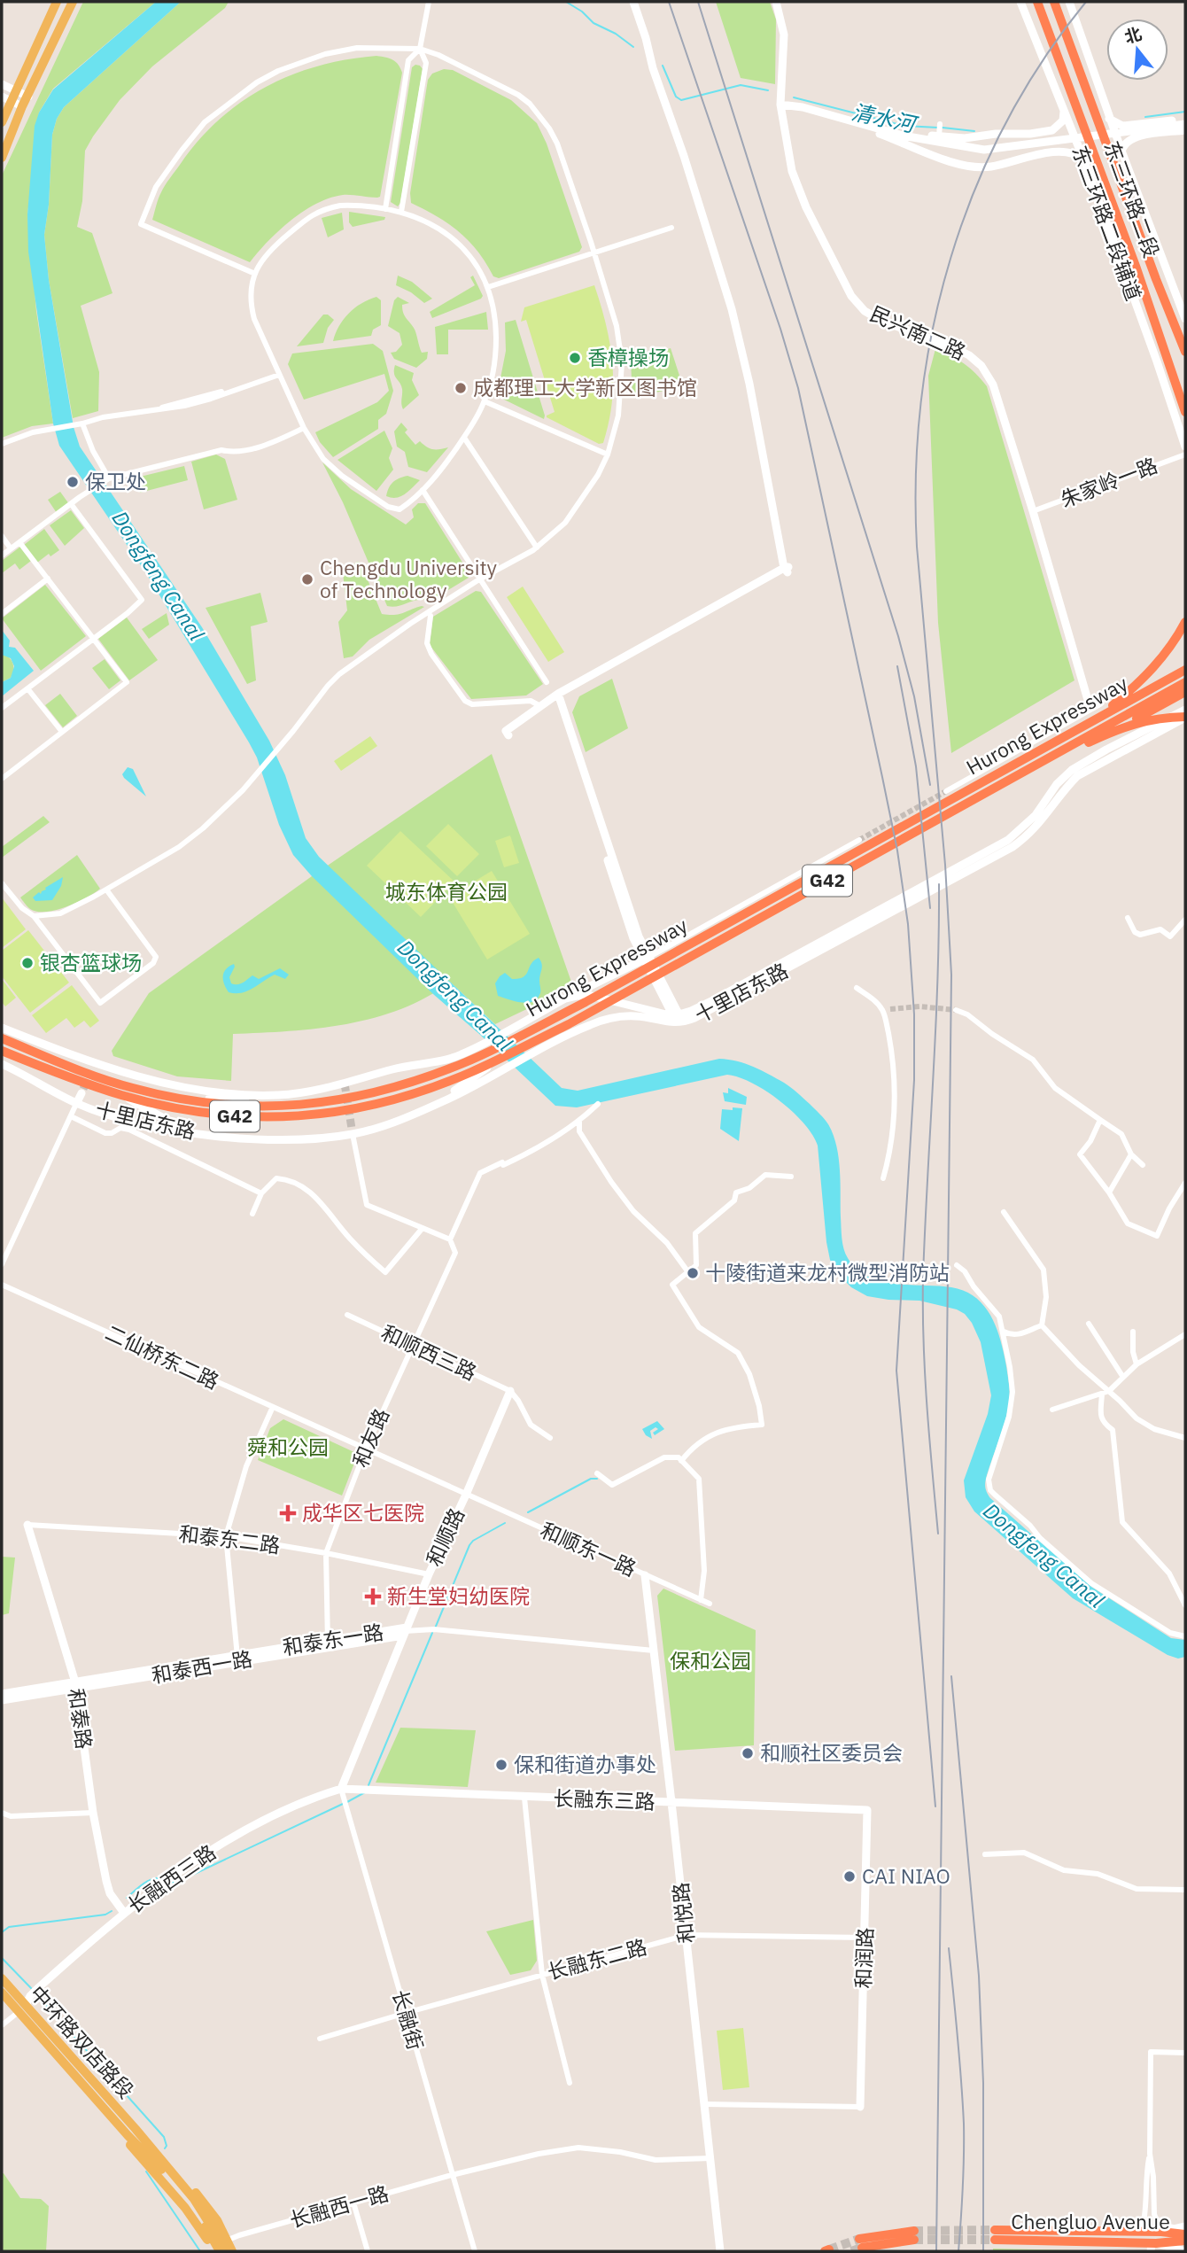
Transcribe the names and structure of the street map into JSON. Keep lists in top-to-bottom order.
{
  "streets": {
    "highway": [
      "东三环路二段",
      "Hurong Expressway",
      "G42",
      "Chengluo Avenue"
    ],
    "main road": ["中环路双店路段"],
    "street": [
      "东三环路二段辅道",
      "民兴南二路",
      "朱家岭一路",
      "十里店东路",
      "和顺西三路",
      "二仙桥东二路",
      "和友路",
      "和顺路",
      "和泰东二路",
      "和顺东一路",
      "和泰东一路",
      "和泰路",
      "长融东三路",
      "长融西三路",
      "和悦路",
      "和润路",
      "长融东二路",
      "长融街",
      "长融西一路"
    ]
  },
  "crossings": [
    ["民兴南二路", "朱家岭一路"],
    ["和顺西三路", "和友路"],
    ["和顺西三路", "和顺路"],
    ["二仙桥东二路", "和友路"],
    ["二仙桥东二路", "和顺东一路"],
    ["和友路", "和泰东二路"],
    ["和友路", "和顺东一路"],
    ["和友路", "和泰东一路"],
    ["和顺路", "和泰东二路"],
    ["和顺路", "和顺东一路"],
    ["和顺路", "和泰东一路"],
    ["和顺路", "长融东三路"],
    ["和顺路", "长融西三路"],
    ["和顺路", "长融街"],
    ["和泰东二路", "和泰路"],
    ["和顺东一路", "和悦路"],
    ["和泰东一路", "和泰路"],
    ["和泰路", "长融西三路"],
    ["长融东三路", "长融西三路"],
    ["长融东三路", "和悦路"],
    ["长融东三路", "和润路"],
    ["长融东三路", "长融街"],
    ["长融西三路", "长融街"],
    ["长融西三路", "中环路双店路段"],
    ["和悦路", "长融东二路"],
    ["和悦路", "长融西一路"],
    ["和润路", "长融东二路"],
    ["长融东二路", "长融街"],
    ["长融街", "长融西一路"]
  ],
  "water": ["清水河", "Dongfeng Canal"],
  "parks": ["城东体育公园", "舜和公园", "保和公园"],
  "places": {
    "other": [
      "香樟操场",
      "成都理工大学新区图书馆",
      "保卫处",
      "Chengdu University of Technology",
      "银杏篮球场",
      "十陵街道来龙村微型消防站",
      "和顺社区委员会",
      "保和街道办事处",
      "CAI NIAO"
    ],
    "health": ["成华区七医院", "新生堂妇幼医院"]
  },
  "north": "top"
}
